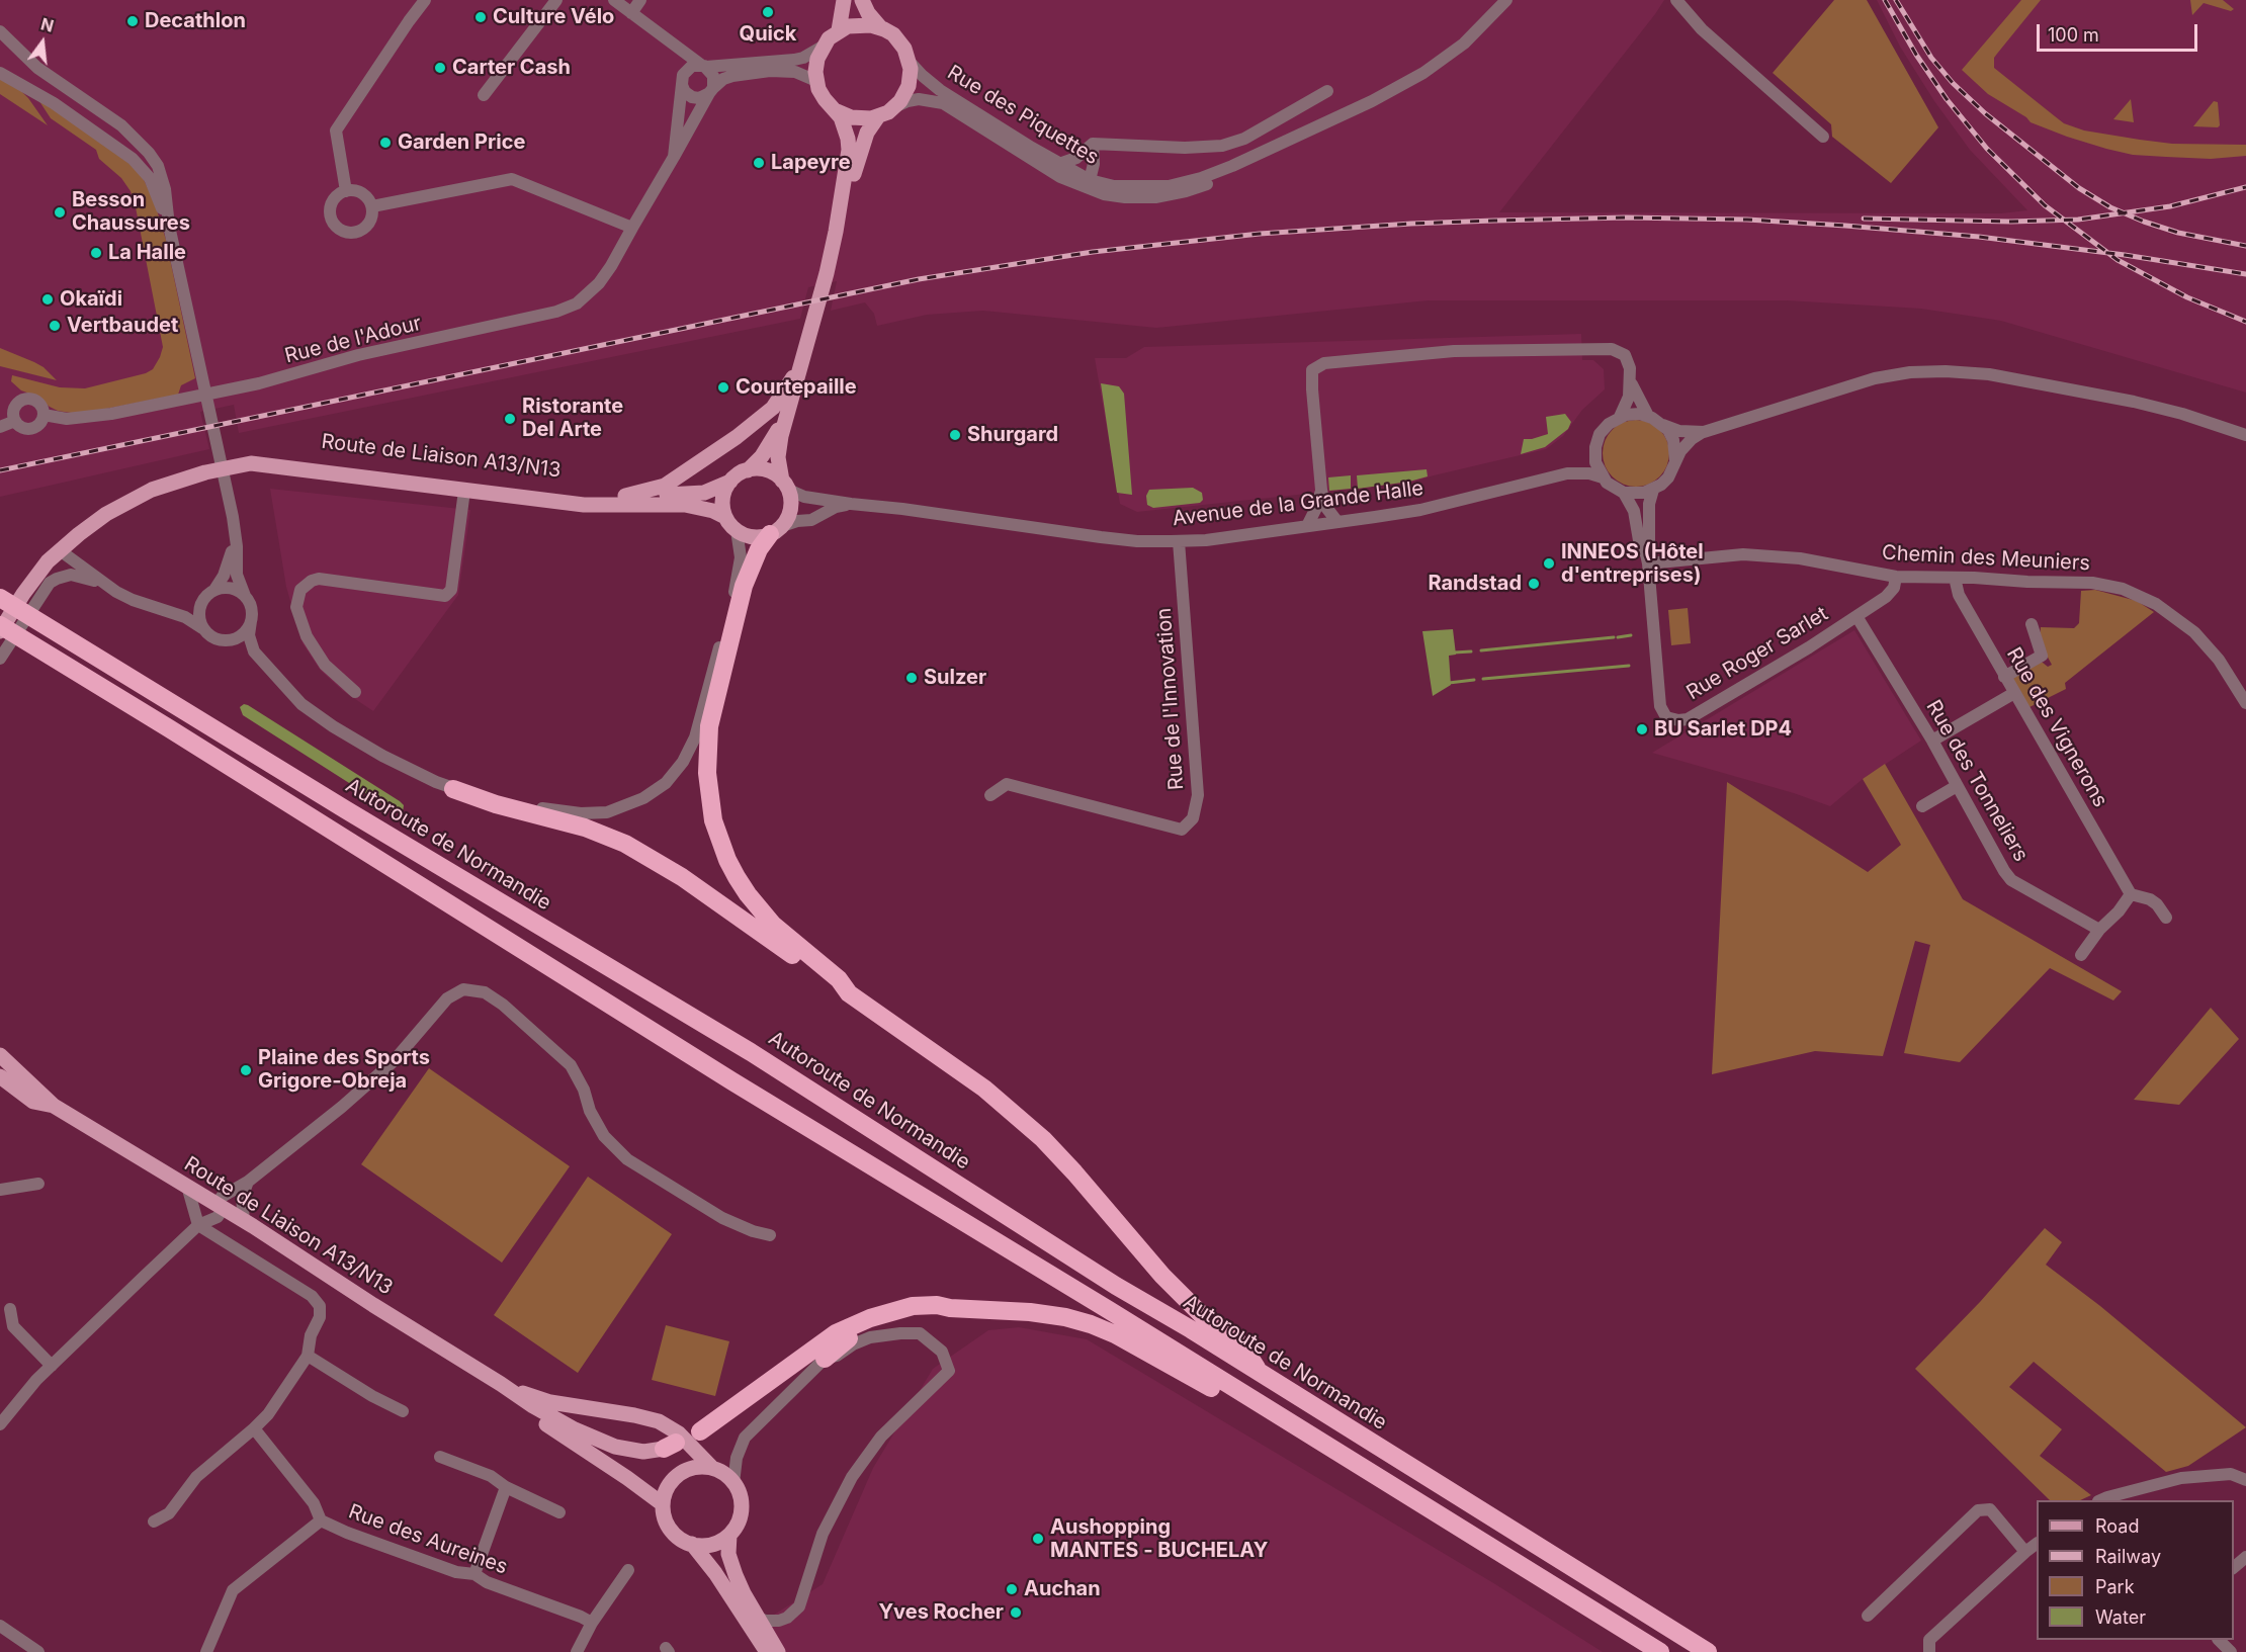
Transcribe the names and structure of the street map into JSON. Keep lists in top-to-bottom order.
{
  "streets": {
    "highway": ["Autoroute de Normandie"],
    "main road": ["Route de Liaison A13/N13"],
    "street": [
      "Rue des Piquettes",
      "Rue de l'Adour",
      "Avenue de la Grande Halle",
      "Chemin des Meuniers",
      "Rue Roger Sarlet",
      "Rue de l'Innovation",
      "Rue des Vignerons",
      "Rue des Tonneliers",
      "Rue des Aureines"
    ]
  },
  "crossings": [
    ["Route de Liaison A13/N13", "Avenue de la Grande Halle"],
    ["Avenue de la Grande Halle", "Rue de l'Innovation"],
    ["Chemin des Meuniers", "Rue Roger Sarlet"],
    ["Chemin des Meuniers", "Rue des Vignerons"],
    ["Rue Roger Sarlet", "Rue des Tonneliers"]
  ],
  "places": [
    "Quick",
    "Culture Vélo",
    "Decathlon",
    "Carter Cash",
    "Garden Price",
    "Lapeyre",
    "Besson Chaussures",
    "La Halle",
    "Okaïdi",
    "Vertbaudet",
    "Courtepaille",
    "Ristorante Del Arte",
    "Shurgard",
    "INNEOS (Hôtel d'entreprises)",
    "Randstad",
    "Sulzer",
    "BU Sarlet DP4",
    "Plaine des Sports Grigore-Obreja",
    "Aushopping MANTES - BUCHELAY",
    "Auchan",
    "Yves Rocher"
  ],
  "legend": [
    "Road",
    "Railway",
    "Park",
    "Water"
  ],
  "scale_bar": "100 m",
  "north": "top"
}
